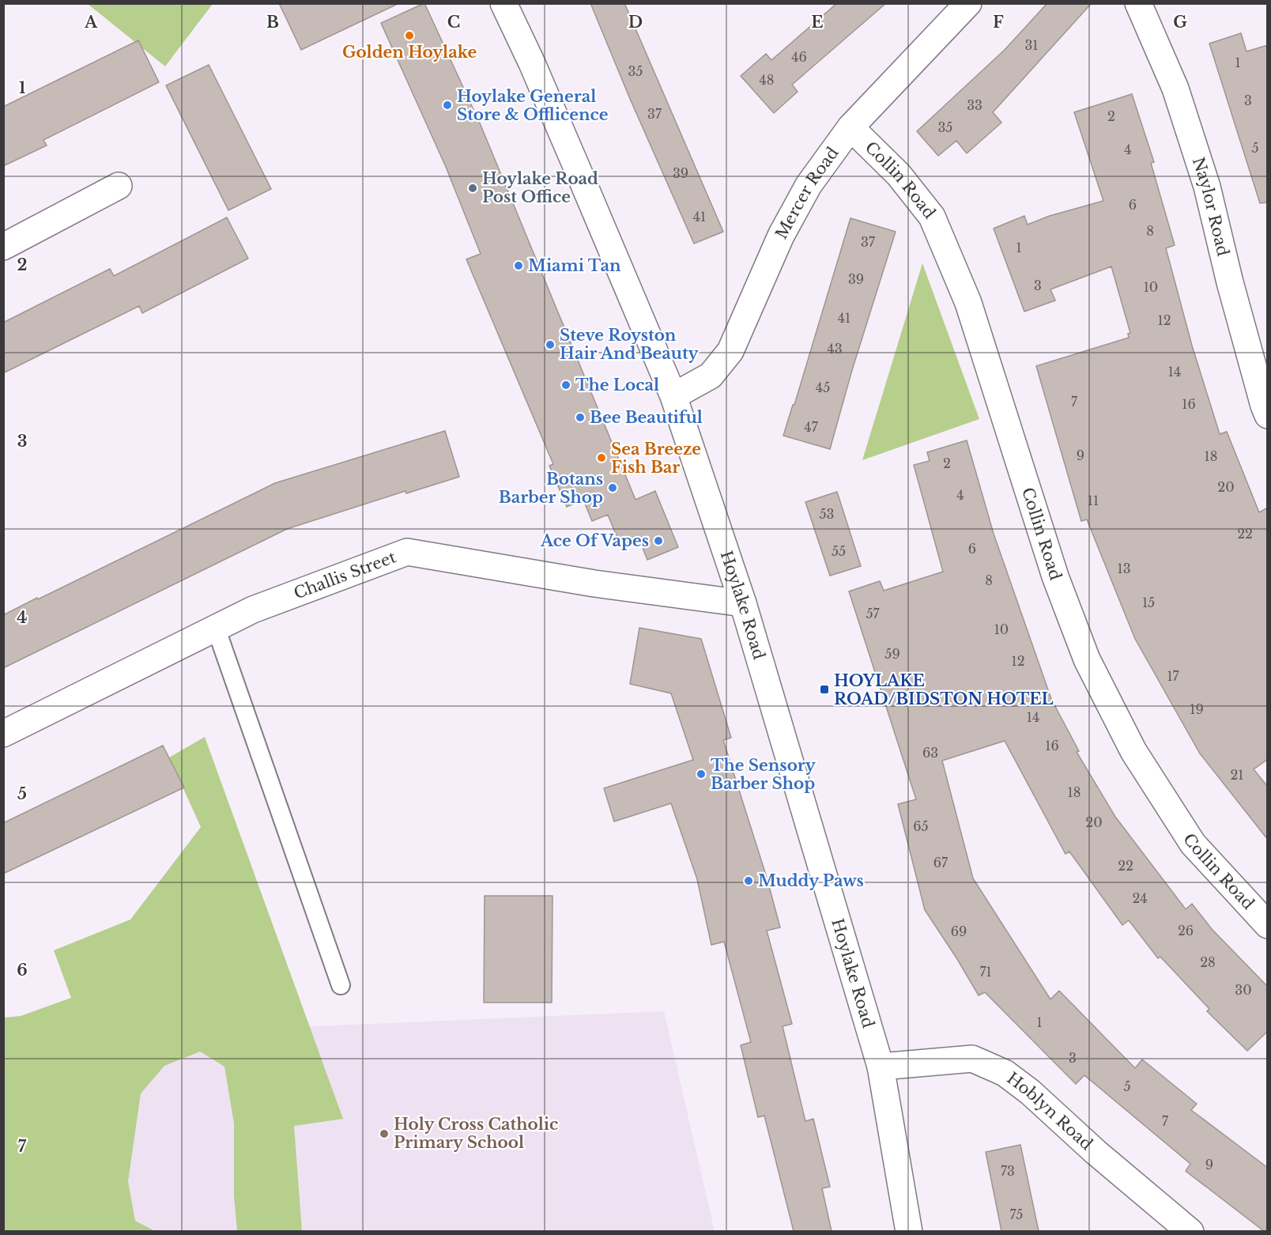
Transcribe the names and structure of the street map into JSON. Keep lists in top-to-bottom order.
{
  "streets": {
    "street": [
      "Collin Road",
      "Mercer Road",
      "Naylor Road",
      "Challis Street",
      "Hoylake Road",
      "Hoblyn Road"
    ]
  },
  "crossings": [
    ["Collin Road", "Mercer Road"],
    ["Mercer Road", "Hoylake Road"],
    ["Challis Street", "Hoylake Road"],
    ["Hoylake Road", "Hoblyn Road"]
  ],
  "places": {
    "other": [
      "Golden Hoylake",
      "Hoylake General Store & Offlicence",
      "Hoylake Road Post Office",
      "Miami Tan",
      "Steve Royston Hair And Beauty",
      "The Local",
      "Bee Beautiful",
      "Sea Breeze Fish Bar",
      "Botans Barber Shop",
      "Ace Of Vapes",
      "The Sensory Barber Shop",
      "Muddy Paws",
      "Holy Cross Catholic Primary School"
    ],
    "transit": ["HOYLAKE ROAD/BIDSTON HOTEL"]
  },
  "house_numbers": [
    "31",
    "46",
    "1",
    "35",
    "48",
    "3",
    "33",
    "37",
    "2",
    "35",
    "5",
    "4",
    "39",
    "6",
    "41",
    "8",
    "37",
    "1",
    "39",
    "3",
    "10",
    "41",
    "12",
    "43",
    "14",
    "45",
    "7",
    "16",
    "47",
    "9",
    "18",
    "2",
    "20",
    "4",
    "11",
    "53",
    "22",
    "6",
    "55",
    "13",
    "8",
    "15",
    "57",
    "10",
    "59",
    "12",
    "17",
    "19",
    "14",
    "16",
    "63",
    "21",
    "18",
    "20",
    "65",
    "67",
    "22",
    "24",
    "26",
    "69",
    "28",
    "71",
    "30",
    "1",
    "3",
    "5",
    "7",
    "9",
    "73",
    "75"
  ],
  "grid": {
    "columns": [
      "A",
      "B",
      "C",
      "D",
      "E",
      "F",
      "G"
    ],
    "rows": [
      "1",
      "2",
      "3",
      "4",
      "5",
      "6",
      "7"
    ]
  }
}
